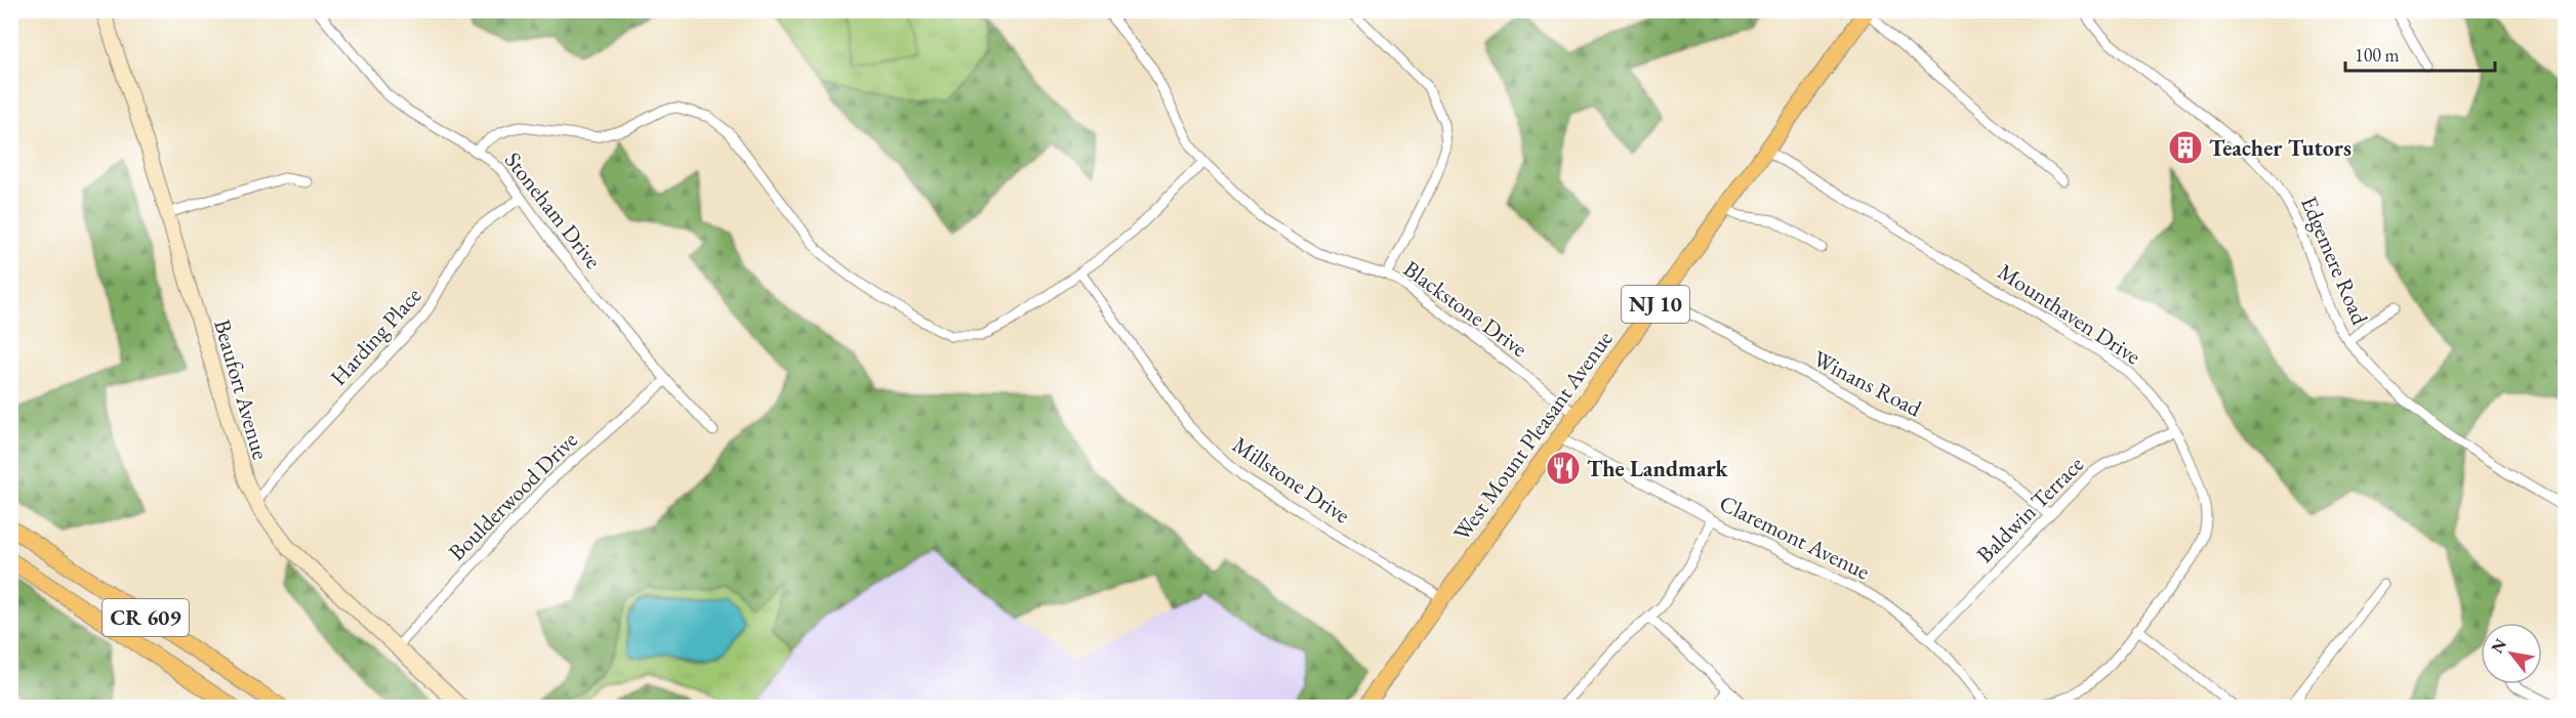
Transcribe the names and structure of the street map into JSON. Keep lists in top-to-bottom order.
{
  "streets": {
    "main road": ["NJ 10", "West Mount Pleasant Avenue", "CR 609"],
    "street": [
      "Stoneham Drive",
      "Edgemere Road",
      "Blackstone Drive",
      "Mounthaven Drive",
      "Harding Place",
      "Winans Road",
      "Beaufort Avenue",
      "Millstone Drive",
      "Boulderwood Drive",
      "Baldwin Terrace",
      "Claremont Avenue"
    ]
  },
  "crossings": [
    ["Stoneham Drive", "Harding Place"],
    ["Stoneham Drive", "Boulderwood Drive"],
    ["Blackstone Drive", "West Mount Pleasant Avenue"],
    ["Mounthaven Drive", "West Mount Pleasant Avenue"],
    ["Mounthaven Drive", "Baldwin Terrace"],
    ["Harding Place", "Beaufort Avenue"],
    ["Winans Road", "West Mount Pleasant Avenue"],
    ["Winans Road", "Baldwin Terrace"],
    ["Beaufort Avenue", "Boulderwood Drive"],
    ["West Mount Pleasant Avenue", "Millstone Drive"],
    ["West Mount Pleasant Avenue", "Claremont Avenue"],
    ["Baldwin Terrace", "Claremont Avenue"]
  ],
  "places": {
    "building": ["Teacher Tutors"],
    "restaurant": ["The Landmark"]
  },
  "scale_bar": "100 m",
  "north": "top left"
}
